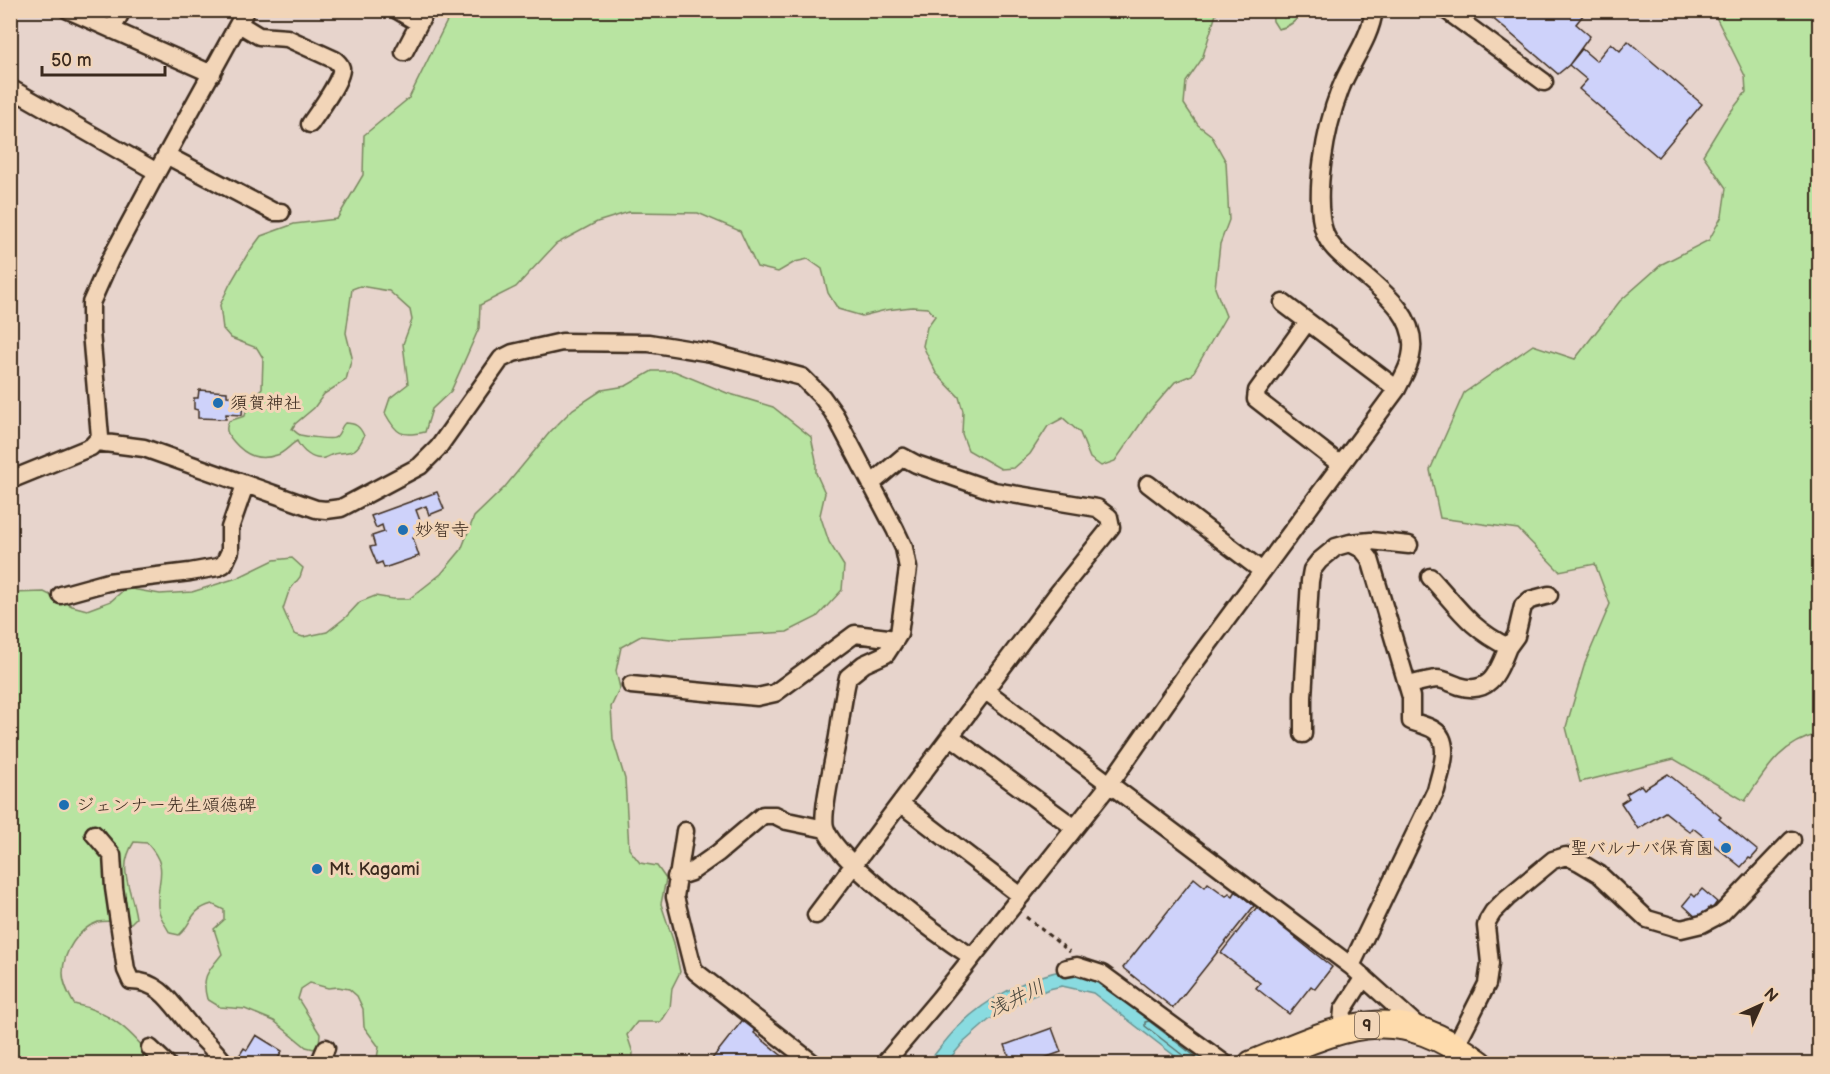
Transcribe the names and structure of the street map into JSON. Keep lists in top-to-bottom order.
{
  "streets": {
    "highway": ["9"]
  },
  "water": ["浅井川"],
  "places": [
    "須賀神社",
    "妙智寺",
    "ジェンナー先生頌徳碑",
    "聖バルナバ保育園",
    "Mt. Kagami"
  ],
  "scale_bar": "50 m",
  "north": "top right"
}
